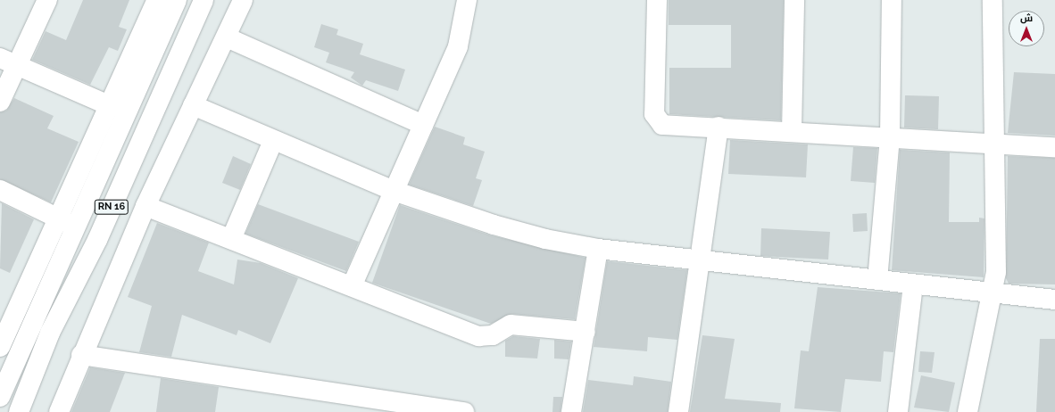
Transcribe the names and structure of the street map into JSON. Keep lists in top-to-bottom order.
{
  "streets": {
    "street": ["RN 16"]
  },
  "north": "top"
}
